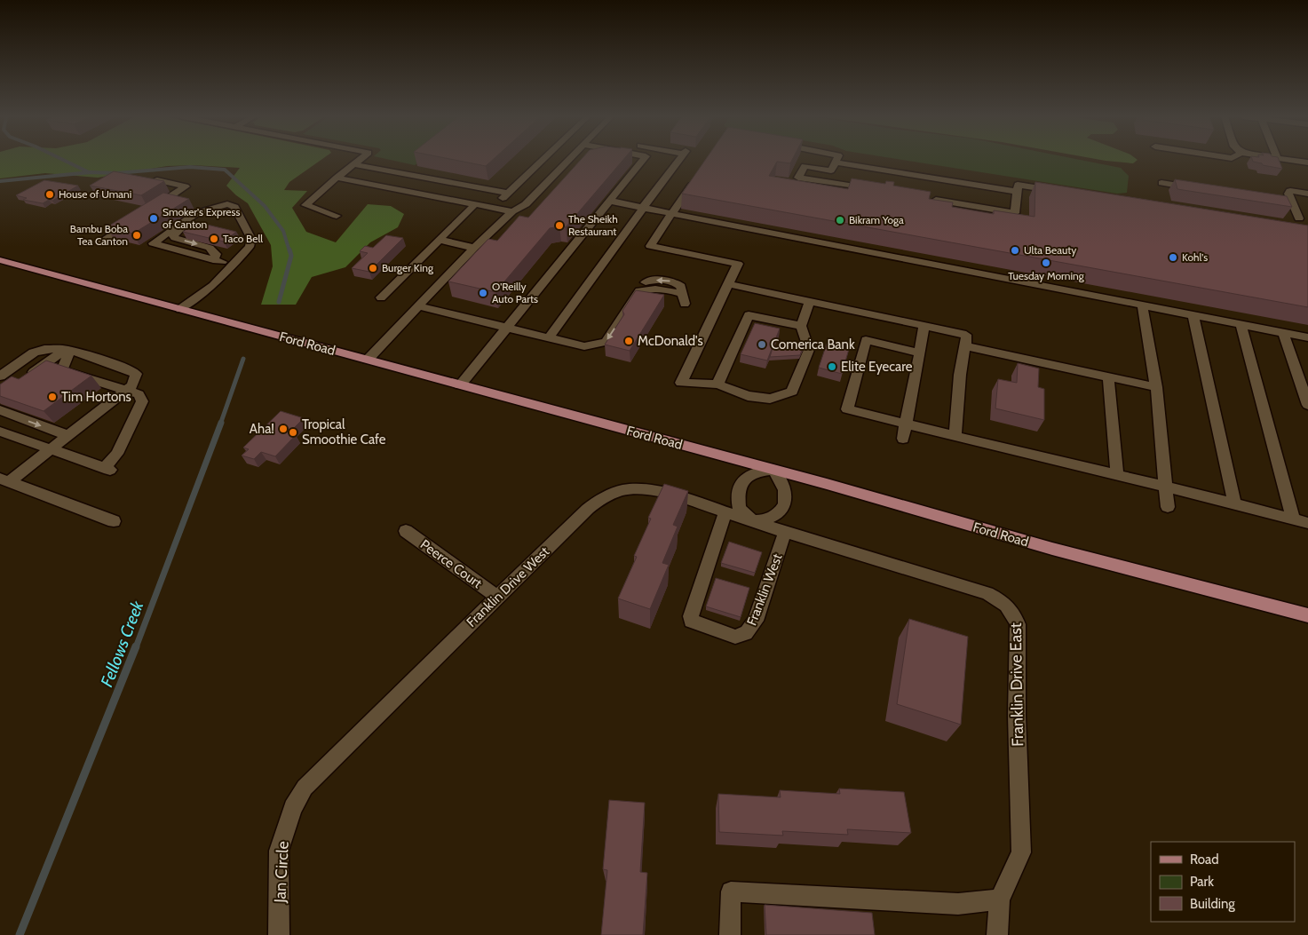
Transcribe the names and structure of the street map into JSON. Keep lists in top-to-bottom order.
{
  "streets": {
    "main road": ["Ford Road"],
    "street": [
      "Peerce Court",
      "Franklin Drive West",
      "Franklin West",
      "Franklin Drive East",
      "Jan Circle"
    ]
  },
  "crossings": [
    ["Ford Road", "Franklin Drive West"],
    ["Ford Road", "Franklin Drive East"],
    ["Peerce Court", "Franklin Drive West"],
    ["Franklin Drive West", "Franklin West"],
    ["Franklin Drive West", "Franklin Drive East"],
    ["Franklin Drive West", "Jan Circle"],
    ["Franklin West", "Franklin Drive East"]
  ],
  "water": ["Fellows Creek"],
  "places": [
    "House of Umani",
    "Smoker's Express of Canton",
    "Bikram Yoga",
    "The Sheikh Restaurant",
    "Bambu Boba Tea Canton",
    "Taco Bell",
    "Ulta Beauty",
    "Kohl's",
    "Tuesday Morning",
    "Burger King",
    "O'Reilly Auto Parts",
    "McDonald's",
    "Comerica Bank",
    "Elite Eyecare",
    "Tim Hortons",
    "Aha!",
    "Tropical Smoothie Cafe"
  ],
  "legend": ["Road", "Park", "Building"]
}
